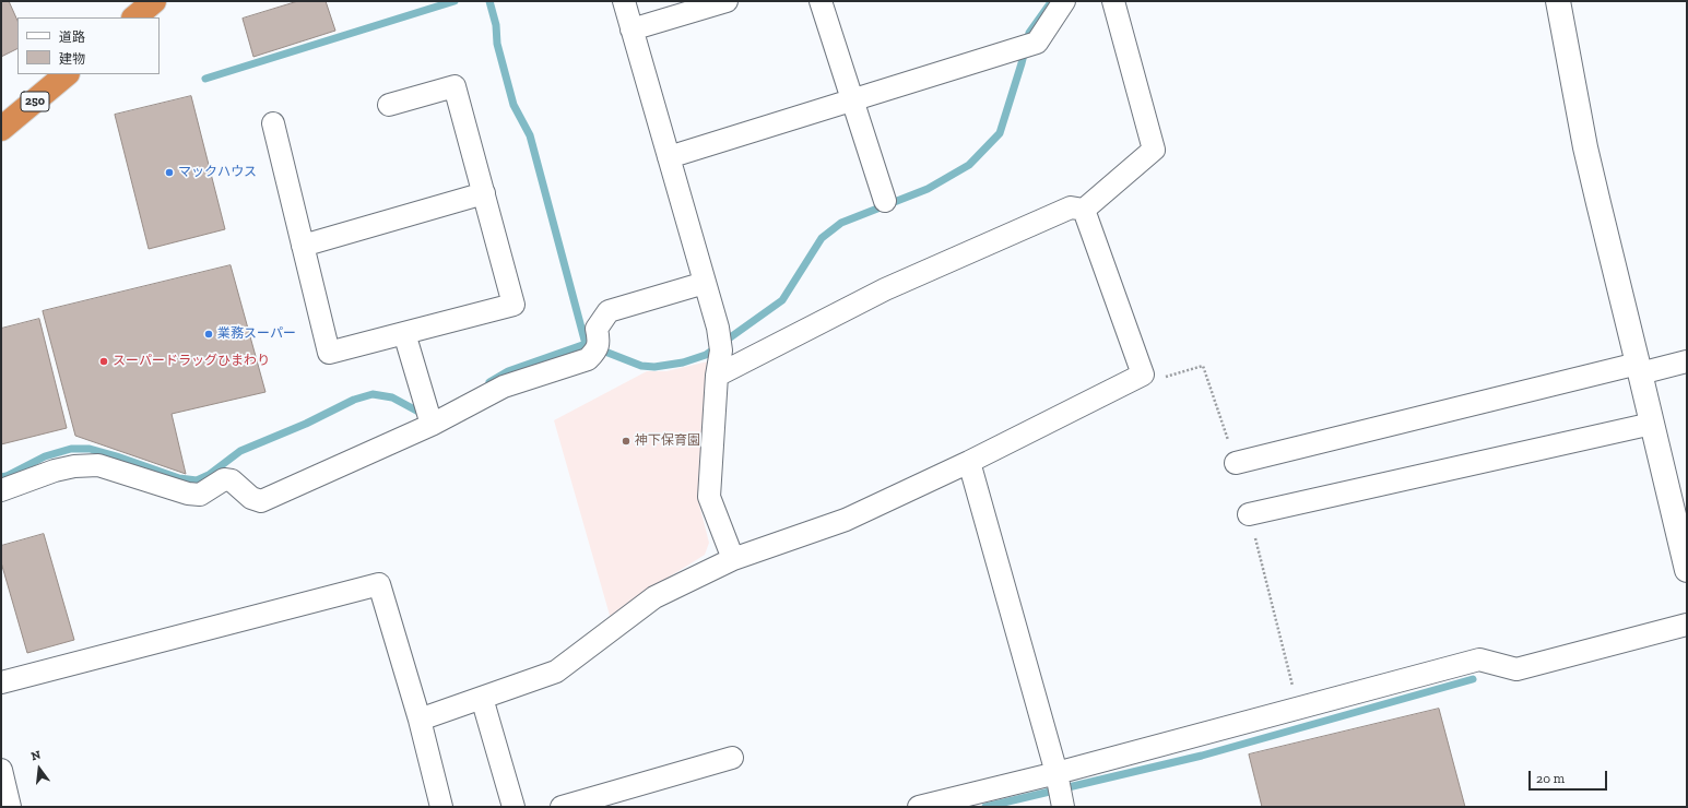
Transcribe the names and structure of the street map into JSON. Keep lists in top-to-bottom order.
{
  "streets": {
    "highway": ["250"]
  },
  "places": [
    "マックハウス",
    "業務スーパー",
    "スーパードラッグひまわり",
    "神下保育園"
  ],
  "legend": ["道路", "建物"],
  "scale_bar": "20 m",
  "north": "top"
}
